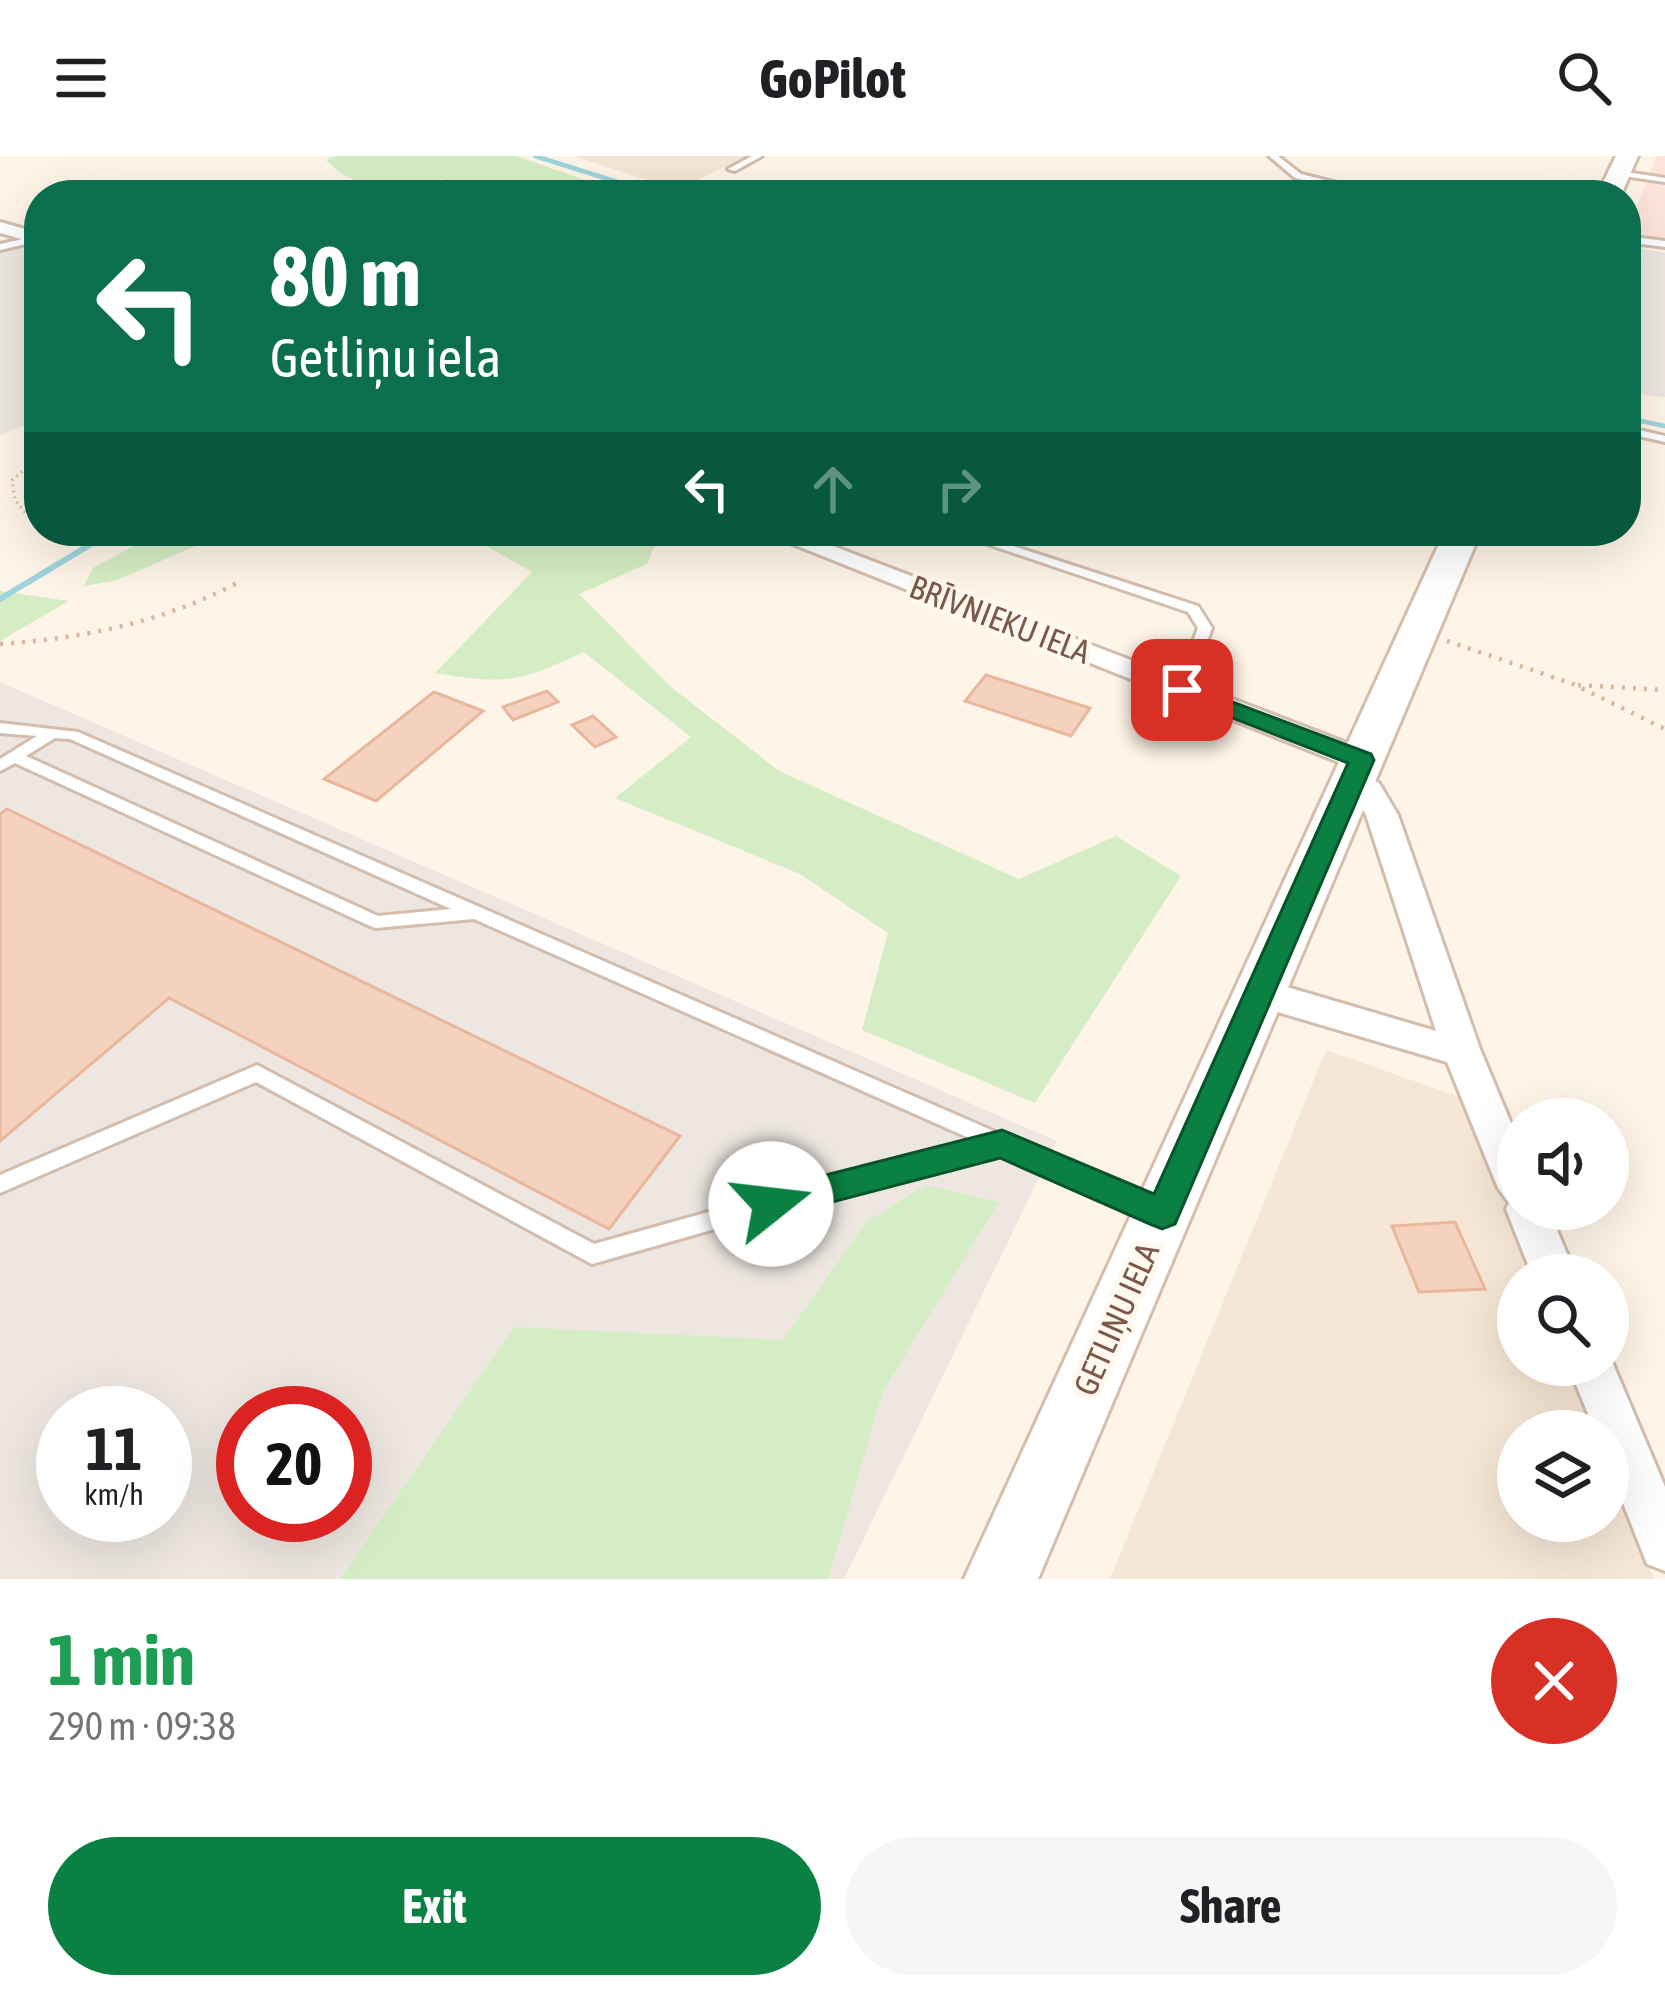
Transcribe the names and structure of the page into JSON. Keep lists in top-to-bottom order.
{
  "streets": {
    "street": ["BRĪVNIEKU IELA", "GETLIŅU IELA"]
  },
  "crossings": [
    ["BRĪVNIEKU IELA", "GETLIŅU IELA"]
  ],
  "page": {
    "header": "GoPilot",
    "turn": ["80 m", "Getliņu iela"],
    "speed": "11 km/h",
    "limit": "20",
    "heading": ["1 min", "290 m · 09:38"],
    "buttons": ["Exit", "Share"]
  }
}
